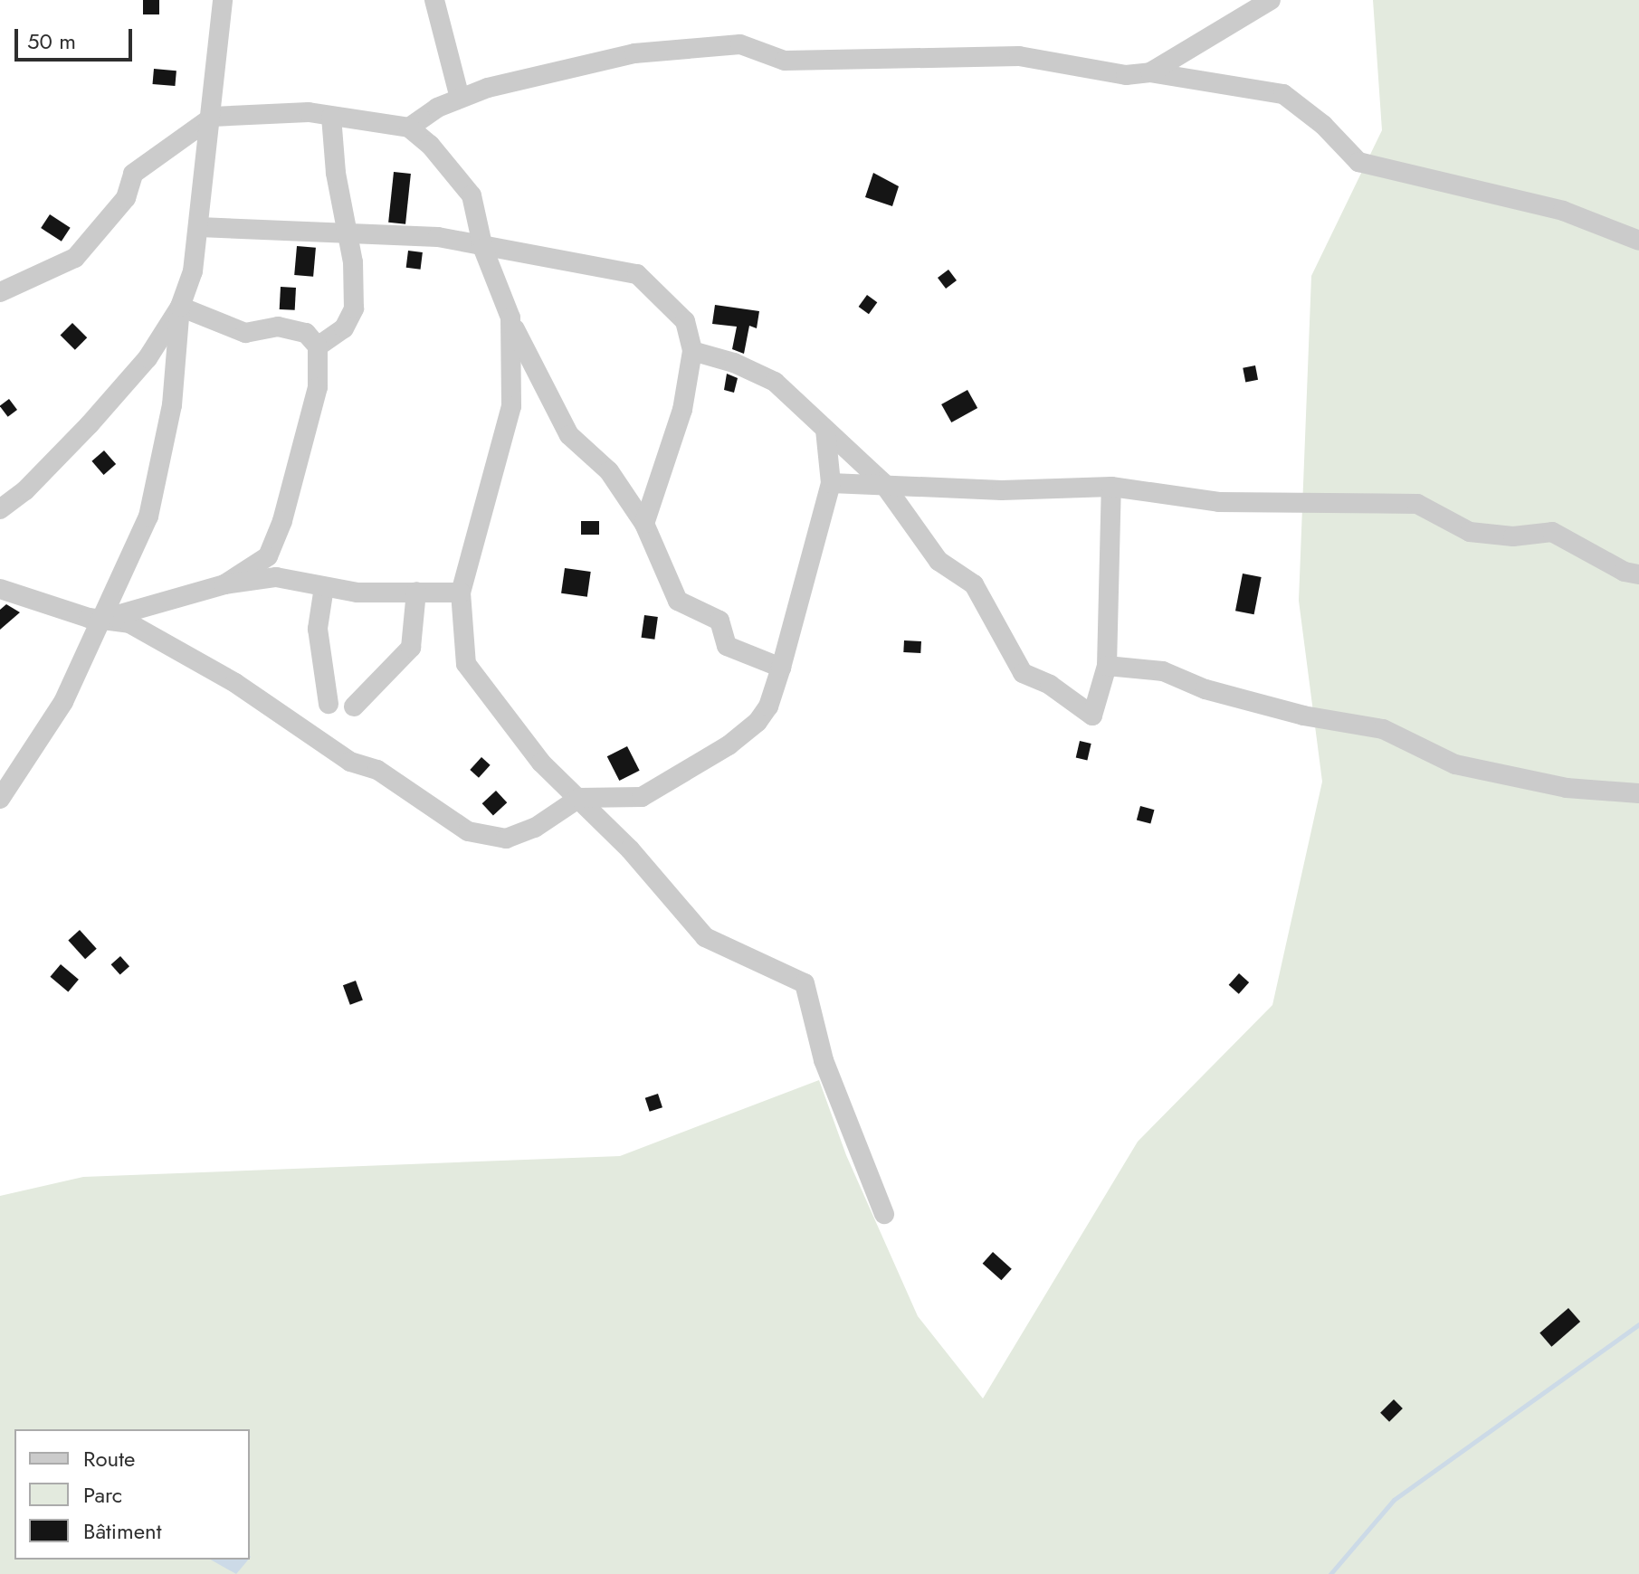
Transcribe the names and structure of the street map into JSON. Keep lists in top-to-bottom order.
{
  "legend": ["Route", "Parc", "Bâtiment"],
  "scale_bar": "50 m"
}
